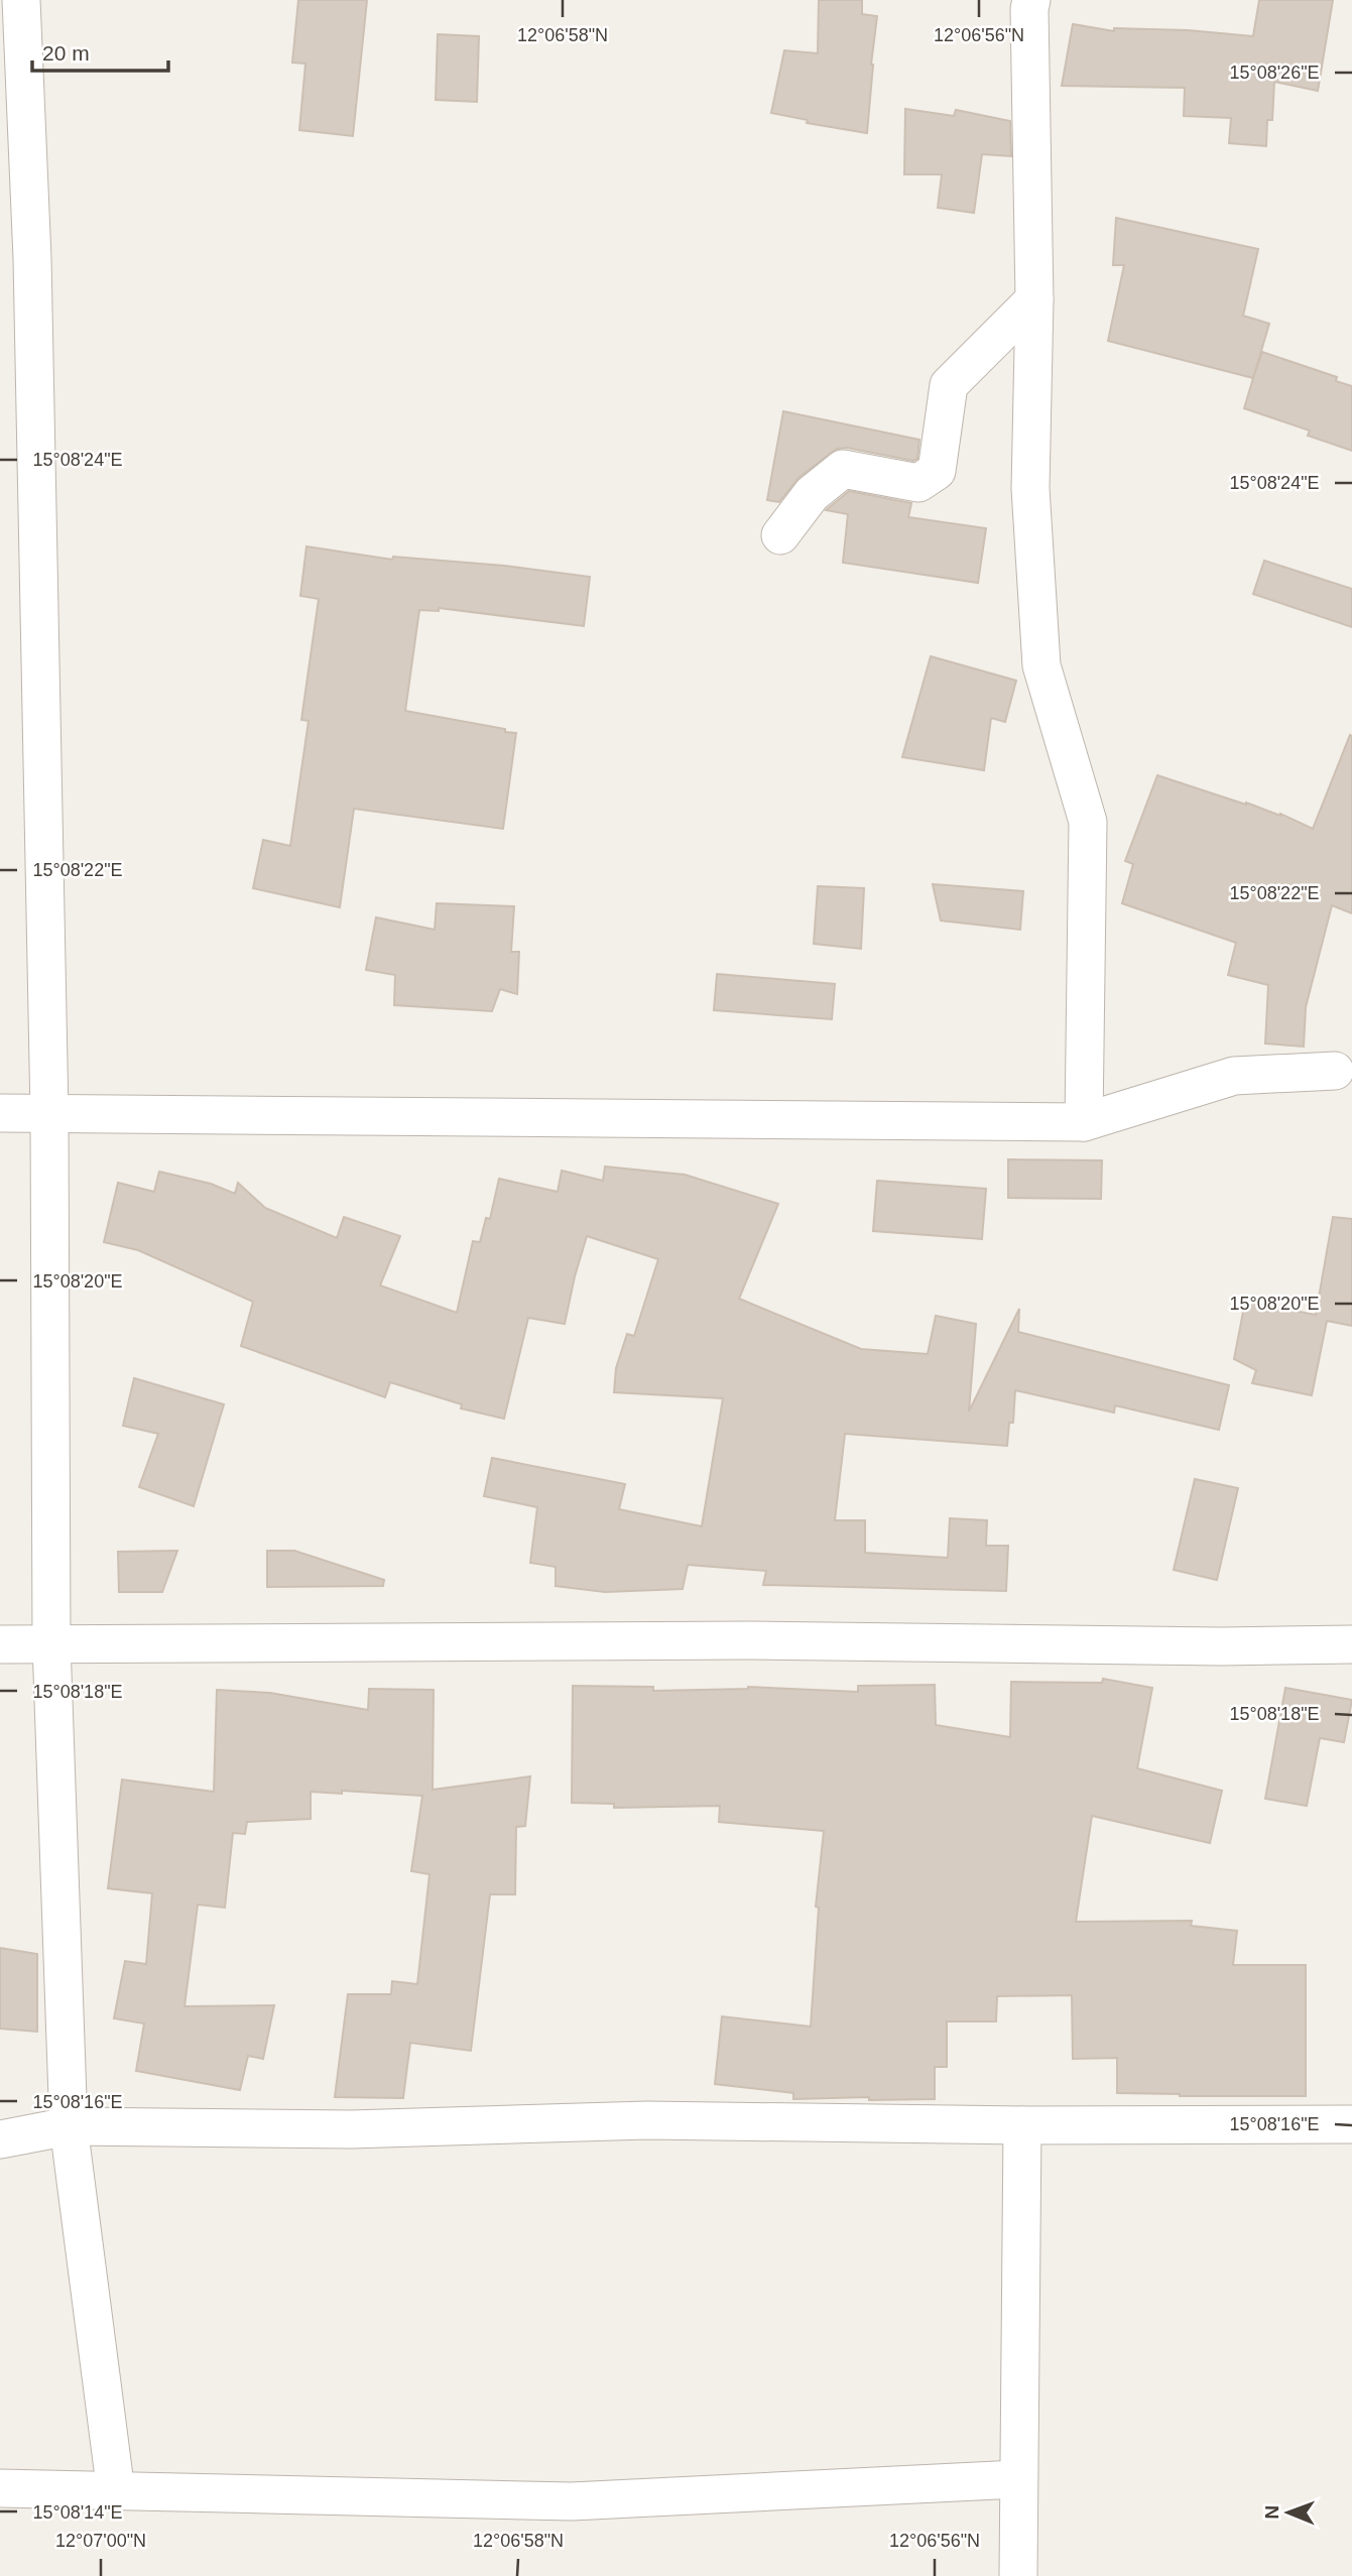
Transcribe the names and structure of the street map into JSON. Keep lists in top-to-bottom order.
{
  "scale_bar": "20 m",
  "north": "left",
  "coordinates": [
    "12°06'58\"N",
    "12°06'56\"N",
    "15°08'26\"E",
    "15°08'24\"E",
    "15°08'22\"E",
    "15°08'20\"E",
    "15°08'18\"E",
    "15°08'16\"E",
    "15°08'14\"E",
    "12°07'00\"N"
  ]
}
